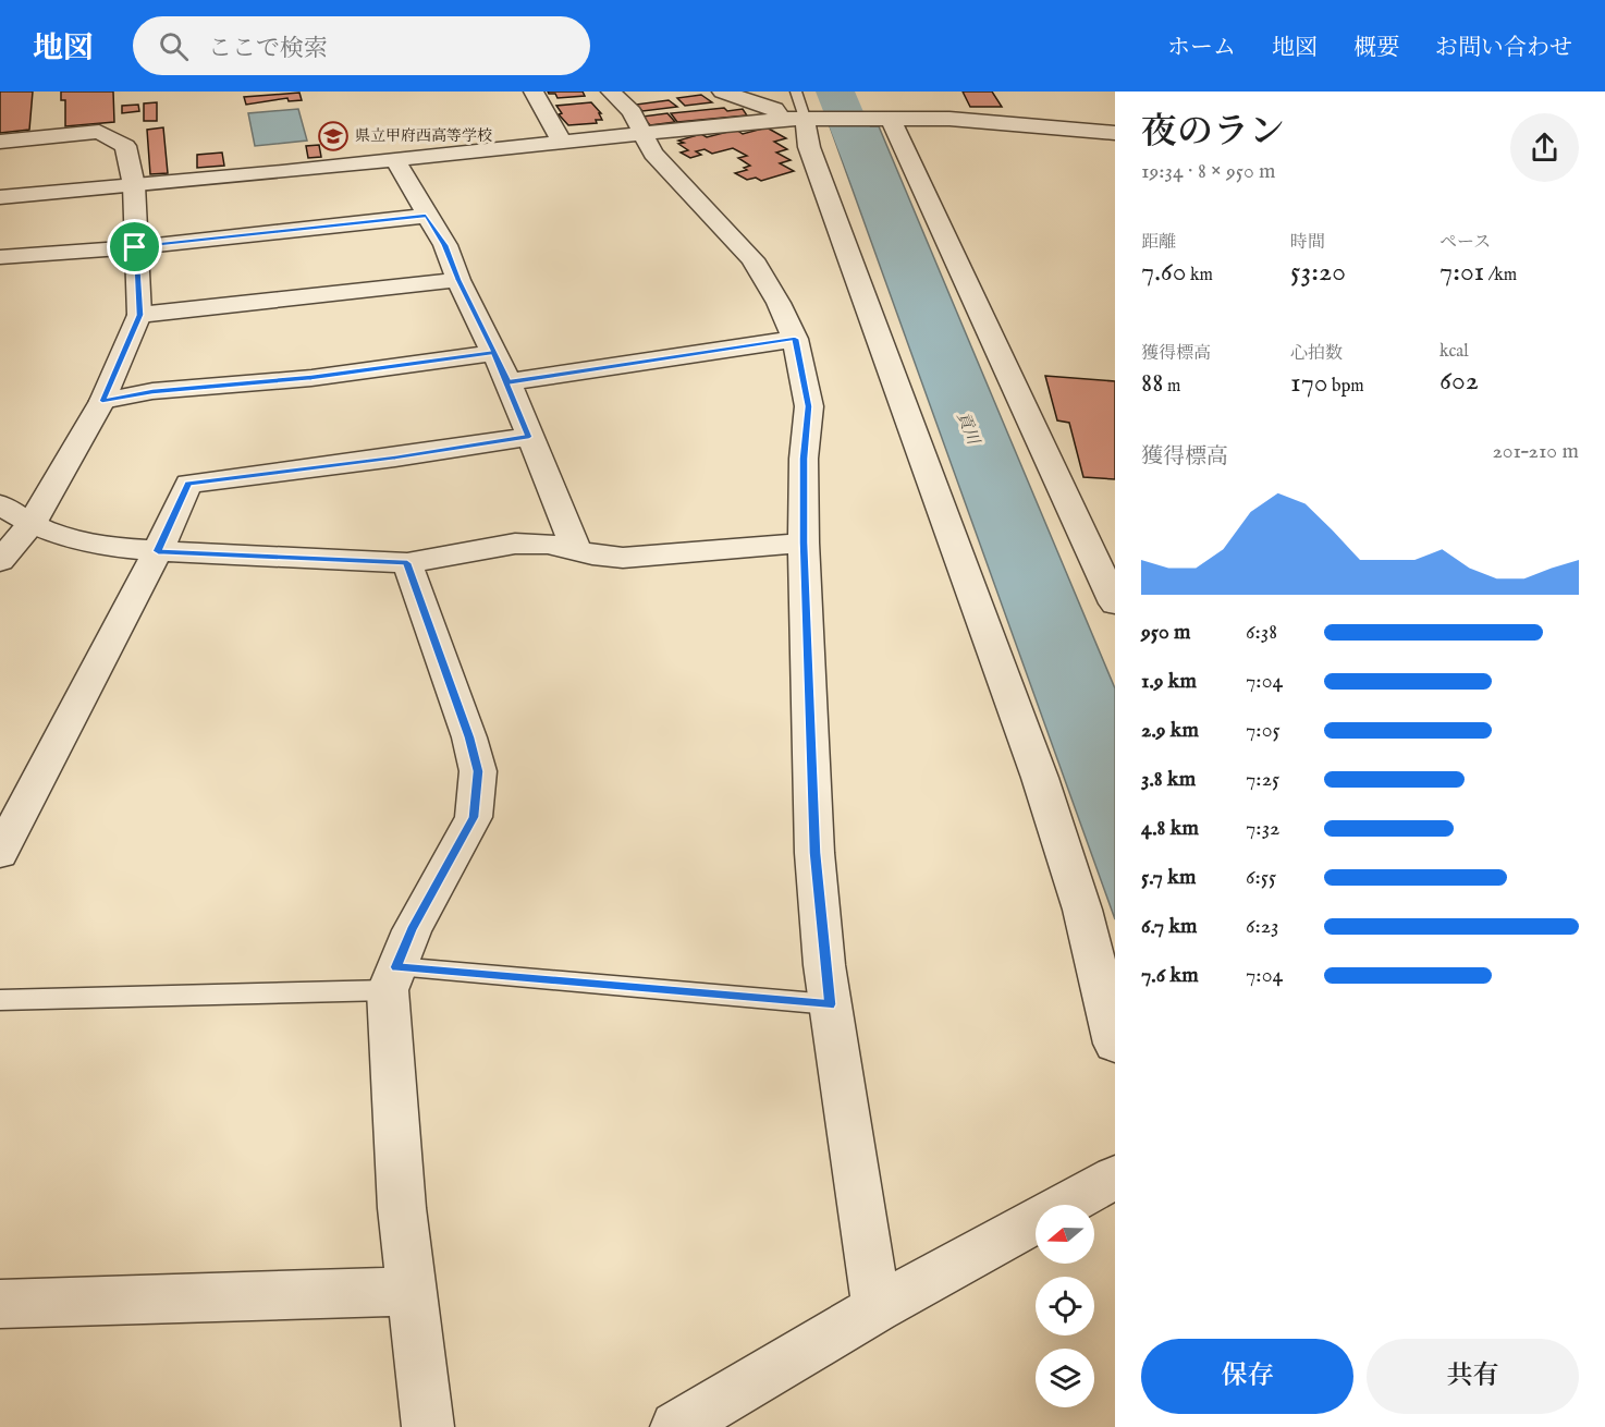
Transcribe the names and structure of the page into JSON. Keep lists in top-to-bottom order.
{
  "water": ["貢川"],
  "places": {
    "school or university": ["県立甲府西高等学校"]
  },
  "north": "left",
  "page": {
    "header": "地図",
    "search": "ここで検索",
    "nav": [
      "ホーム",
      "地図",
      "概要",
      "お問い合わせ"
    ],
    "heading": ["夜のラン", "19:34 · 8 × 950 m"],
    "stats": [
      ["距離", "7.60 km"],
      ["時間", "53:20"],
      ["ペース", "7:01 /km"],
      ["獲得標高", "88 m"],
      ["心拍数", "170 bpm"],
      ["kcal", "602"]
    ],
    "chart": ["獲得標高", "201–210 m"],
    "list": [
      {
        "name": "950 m",
        "note": "6:38"
      },
      {
        "name": "1.9 km",
        "note": "7:04"
      },
      {
        "name": "2.9 km",
        "note": "7:05"
      },
      {
        "name": "3.8 km",
        "note": "7:25"
      },
      {
        "name": "4.8 km",
        "note": "7:32"
      },
      {
        "name": "5.7 km",
        "note": "6:55"
      },
      {
        "name": "6.7 km",
        "note": "6:23"
      },
      {
        "name": "7.6 km",
        "note": "7:04"
      }
    ],
    "buttons": ["保存", "共有"]
  }
}
